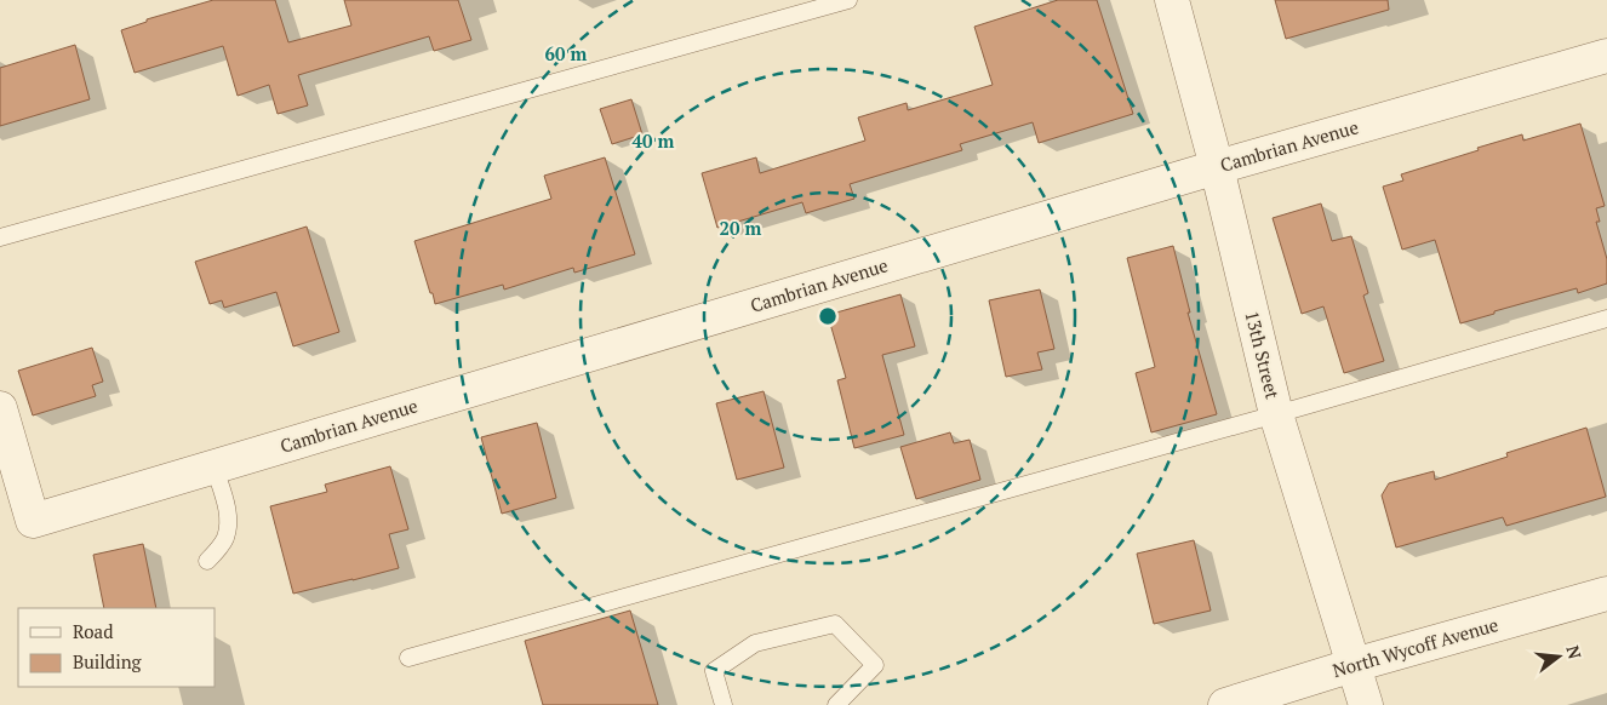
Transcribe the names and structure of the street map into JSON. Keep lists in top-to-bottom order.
{
  "streets": {
    "street": ["Cambrian Avenue", "13th Street", "North Wycoff Avenue"]
  },
  "crossings": [
    ["Cambrian Avenue", "13th Street"],
    ["13th Street", "North Wycoff Avenue"]
  ],
  "legend": ["Road", "Building"],
  "north": "right",
  "rings": ["60 m", "40 m", "20 m"]
}
